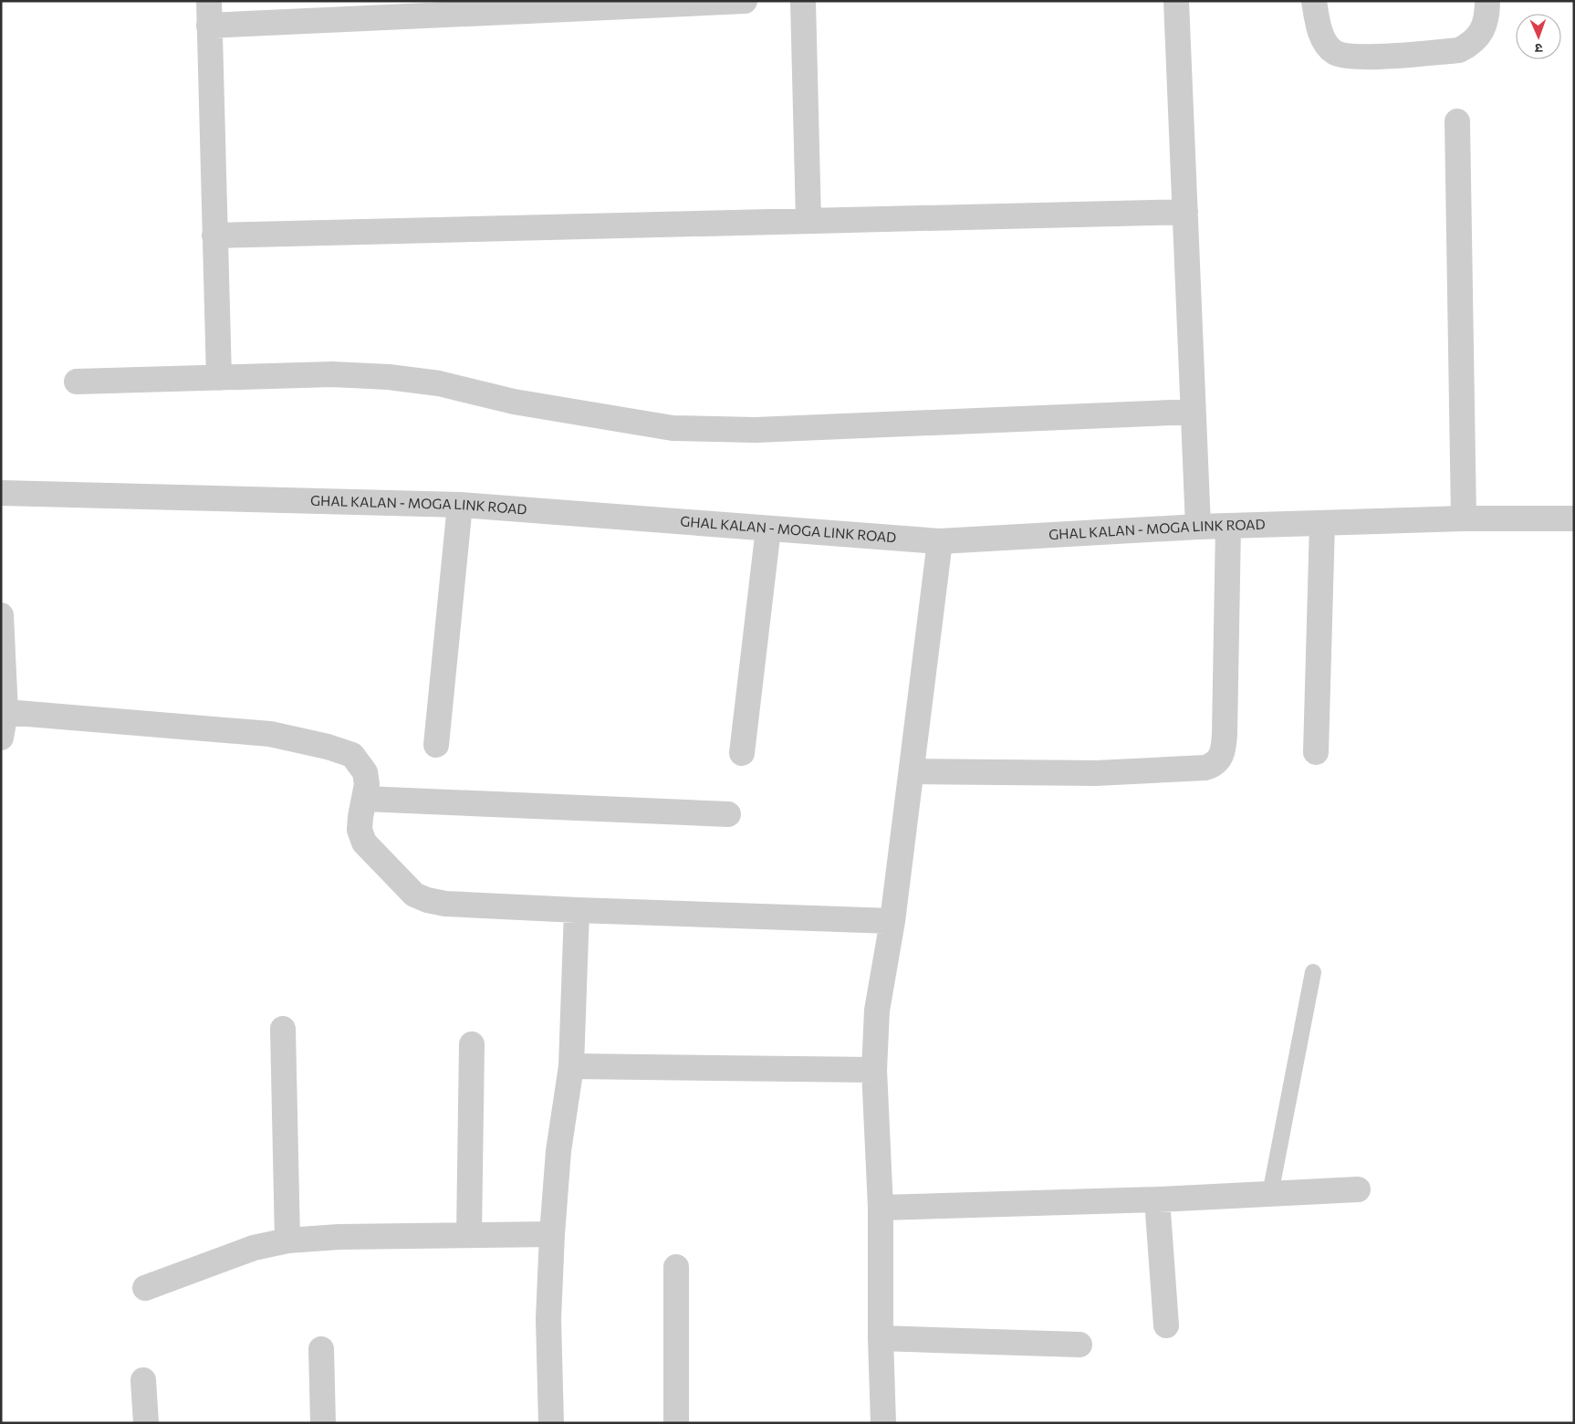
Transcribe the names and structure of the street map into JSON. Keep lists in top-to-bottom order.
{
  "streets": {
    "street": ["GHAL KALAN - MOGA LINK ROAD"]
  },
  "north": "bottom"
}
